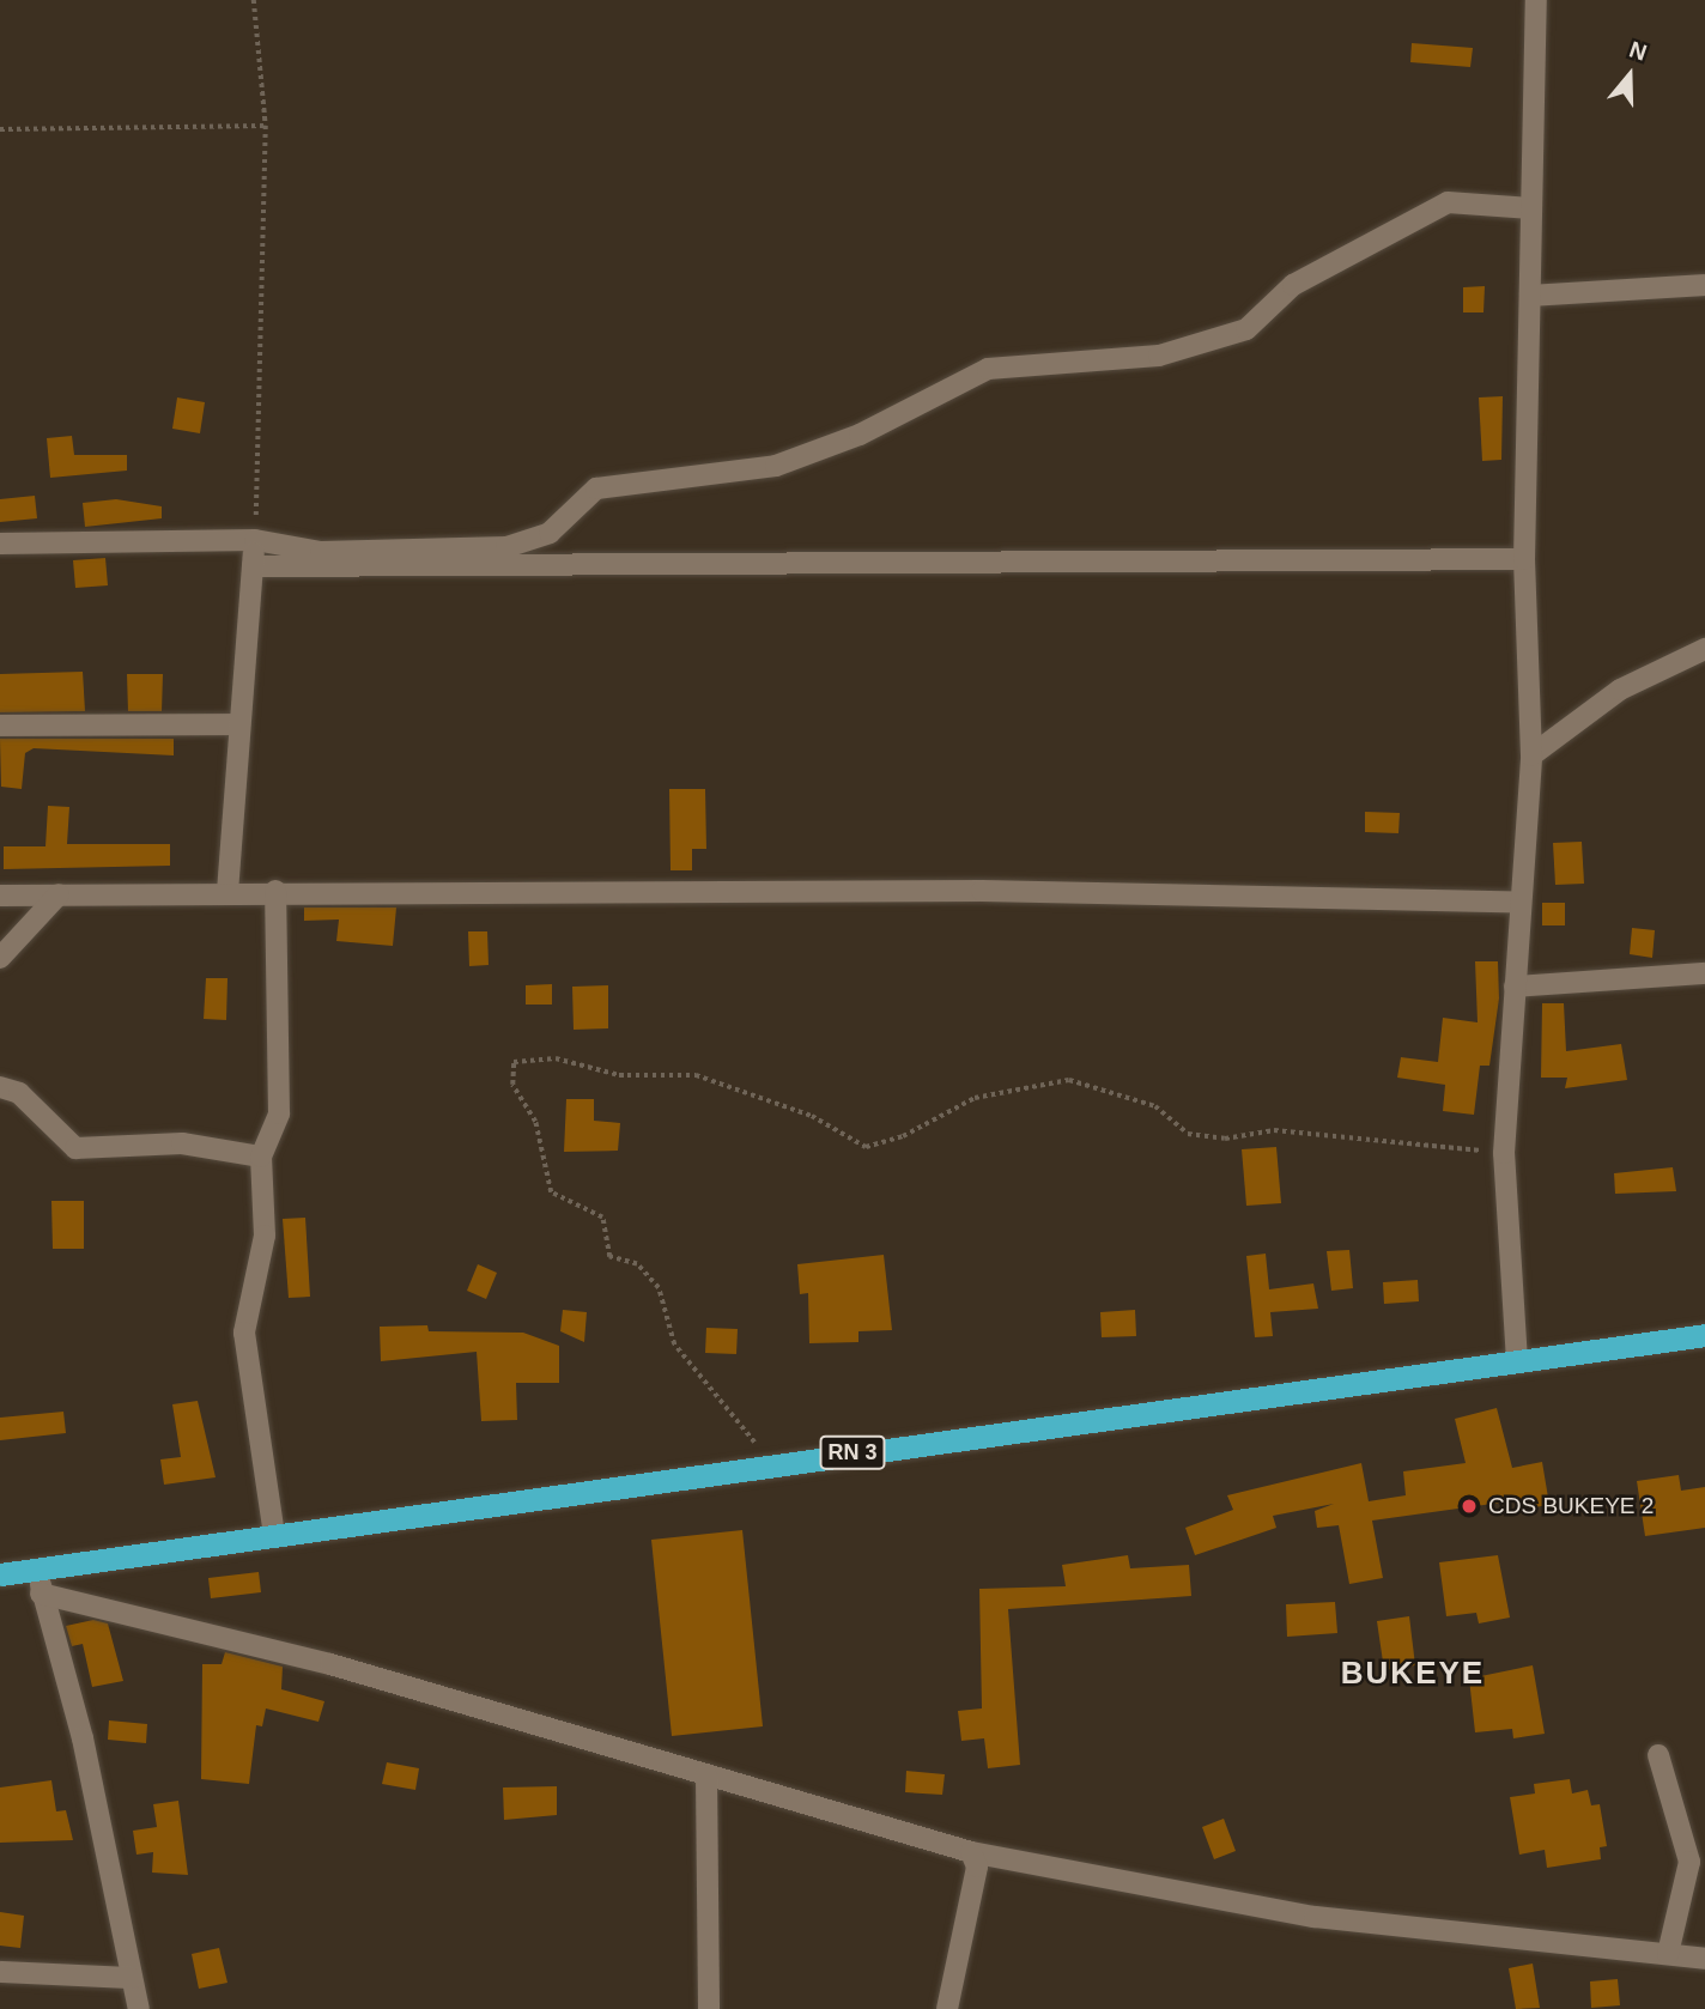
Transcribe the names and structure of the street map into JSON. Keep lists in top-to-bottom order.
{
  "streets": {
    "highway": ["RN 3"]
  },
  "districts": ["BUKEYE"],
  "places": ["CDS BUKEYE 2"],
  "north": "top"
}
